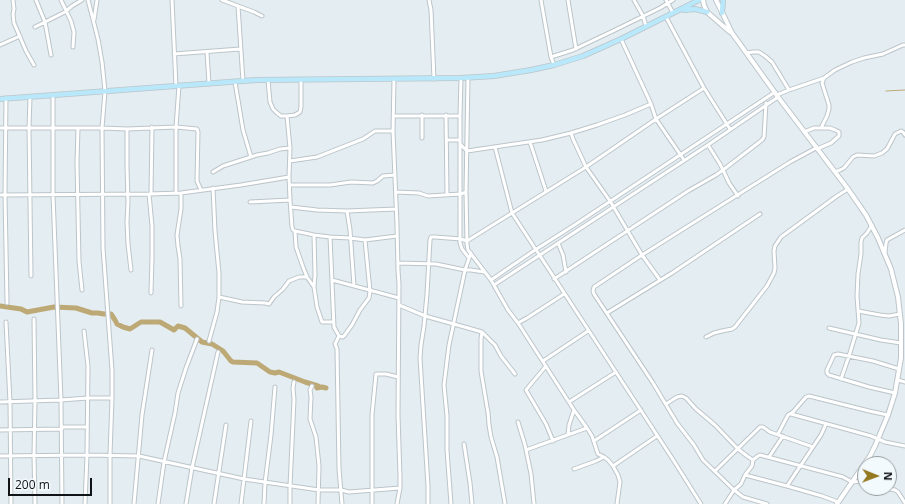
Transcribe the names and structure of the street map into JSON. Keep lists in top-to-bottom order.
{
  "scale_bar": "200 m",
  "north": "right"
}
